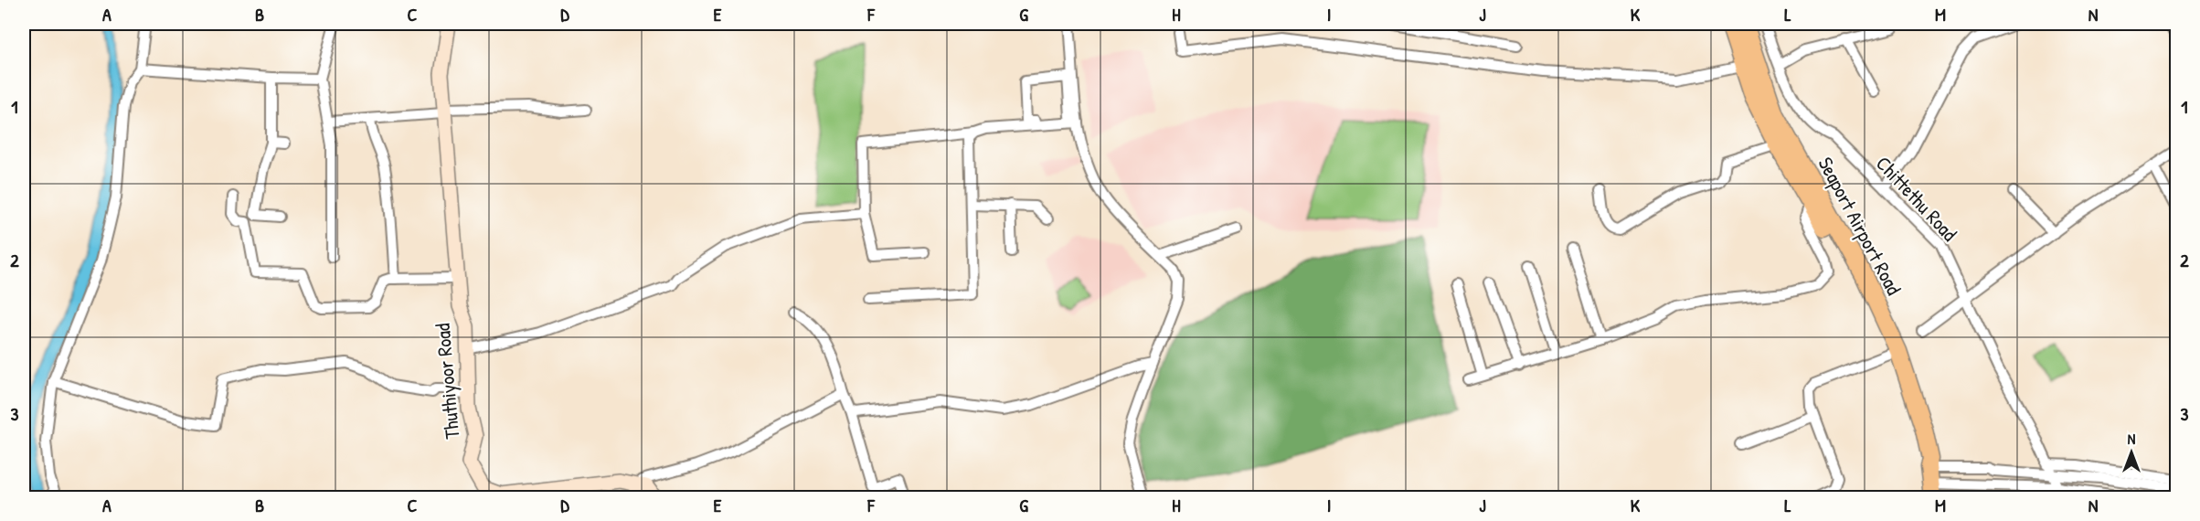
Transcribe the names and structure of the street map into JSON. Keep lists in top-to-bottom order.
{
  "streets": {
    "main road": ["Seaport Airport Road", "Thuthiyoor Road"],
    "street": ["Chittethu Road"]
  },
  "north": "top",
  "grid": {
    "columns": [
      "A",
      "B",
      "C",
      "D",
      "E",
      "F",
      "G",
      "H",
      "I",
      "J",
      "K",
      "L",
      "M",
      "N"
    ],
    "rows": ["1", "2", "3"]
  }
}
